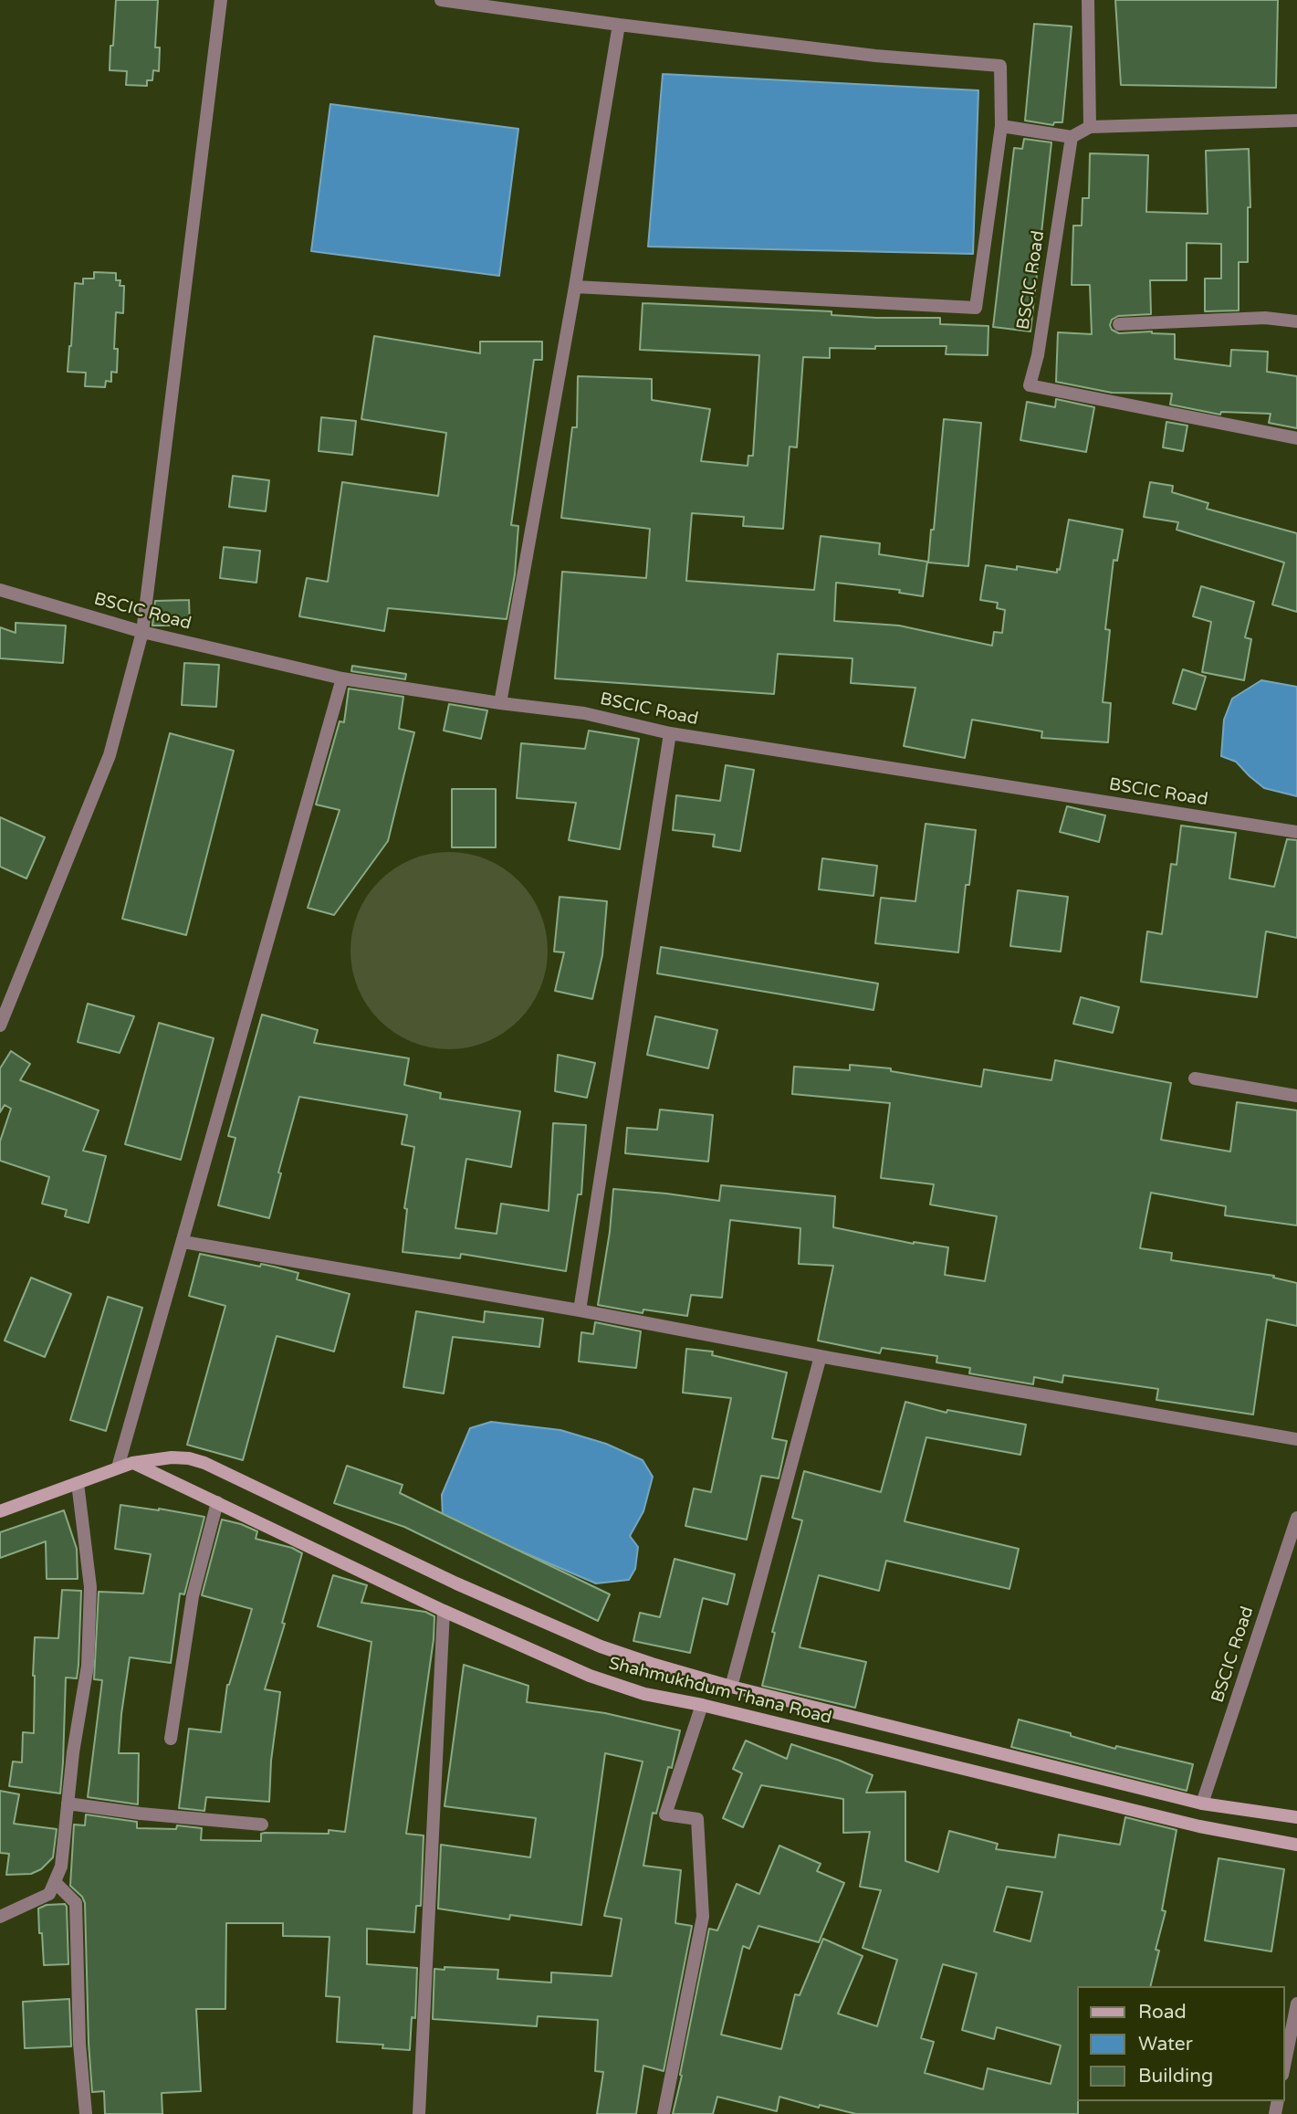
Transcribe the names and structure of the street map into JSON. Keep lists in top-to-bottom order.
{
  "streets": {
    "main road": ["Shahmukhdum Thana Road"],
    "street": ["BSCIC Road"]
  },
  "crossings": [
    ["BSCIC Road", "Shahmukhdum Thana Road"]
  ],
  "legend": ["Road", "Water", "Building"]
}
